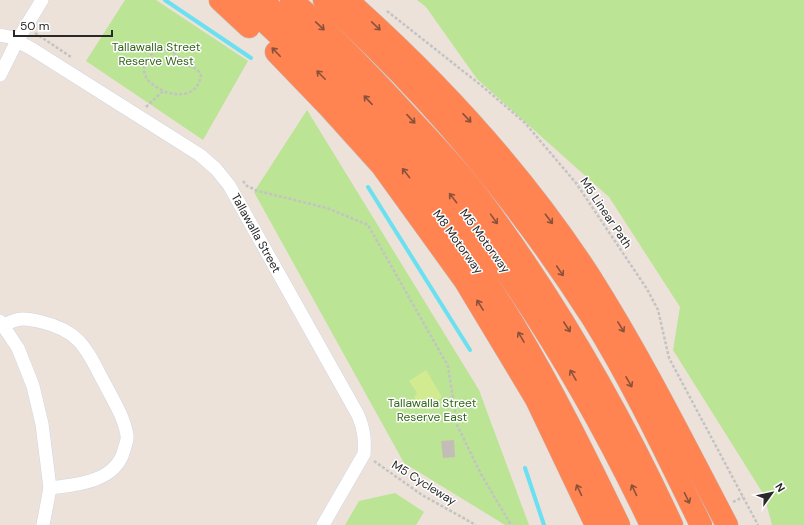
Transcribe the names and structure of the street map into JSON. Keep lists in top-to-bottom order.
{
  "streets": {
    "highway": ["M5 Motorway", "M8 Motorway"],
    "street": ["Tallawalla Street"],
    "path": ["M5 Linear Path", "M5 Cycleway"]
  },
  "crossings": [
    ["Tallawalla Street", "M5 Cycleway"]
  ],
  "parks": ["Tallawalla Street Reserve West", "Tallawalla Street Reserve East"],
  "scale_bar": "50 m",
  "north": "top right"
}
